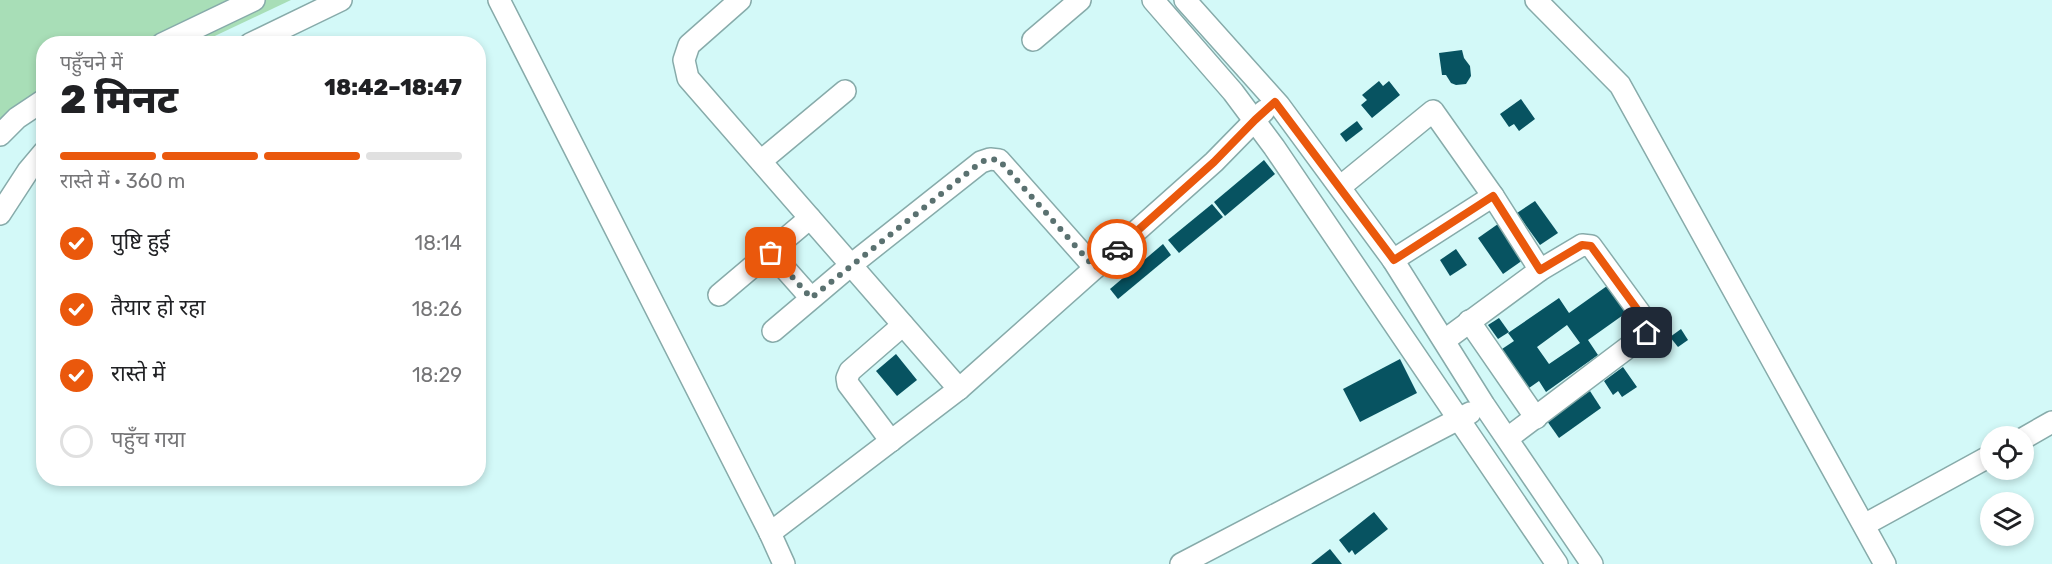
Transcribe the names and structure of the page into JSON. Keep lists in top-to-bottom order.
{
  "page": {
    "heading": ["2 मिनट", "पहुँचने में", "18:42–18:47"],
    "bar": "रास्ते में · 360 m",
    "list": [
      ["पुष्टि हुई", "18:14"],
      ["तैयार हो रहा", "18:26"],
      ["रास्ते में", "18:29"],
      "पहुँच गया"
    ]
  }
}
